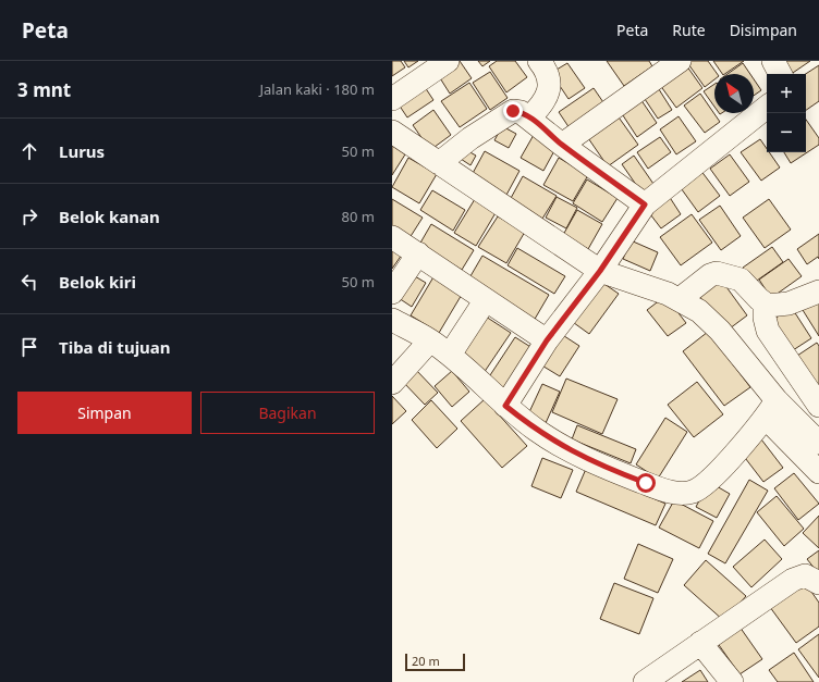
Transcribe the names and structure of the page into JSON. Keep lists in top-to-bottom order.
{
  "scale_bar": "20 m",
  "north": "top left",
  "page": {
    "header": "Peta",
    "nav": ["Peta", "Rute", "Disimpan"],
    "heading": ["3 mnt", "Jalan kaki · 180 m"],
    "map_buttons": ["+", "−"],
    "list": [
      ["Lurus", "50 m"],
      ["Belok kanan", "80 m"],
      ["Belok kiri", "50 m"],
      "Tiba di tujuan"
    ],
    "buttons": ["Simpan", "Bagikan"],
    "scale": "20 m"
  }
}
